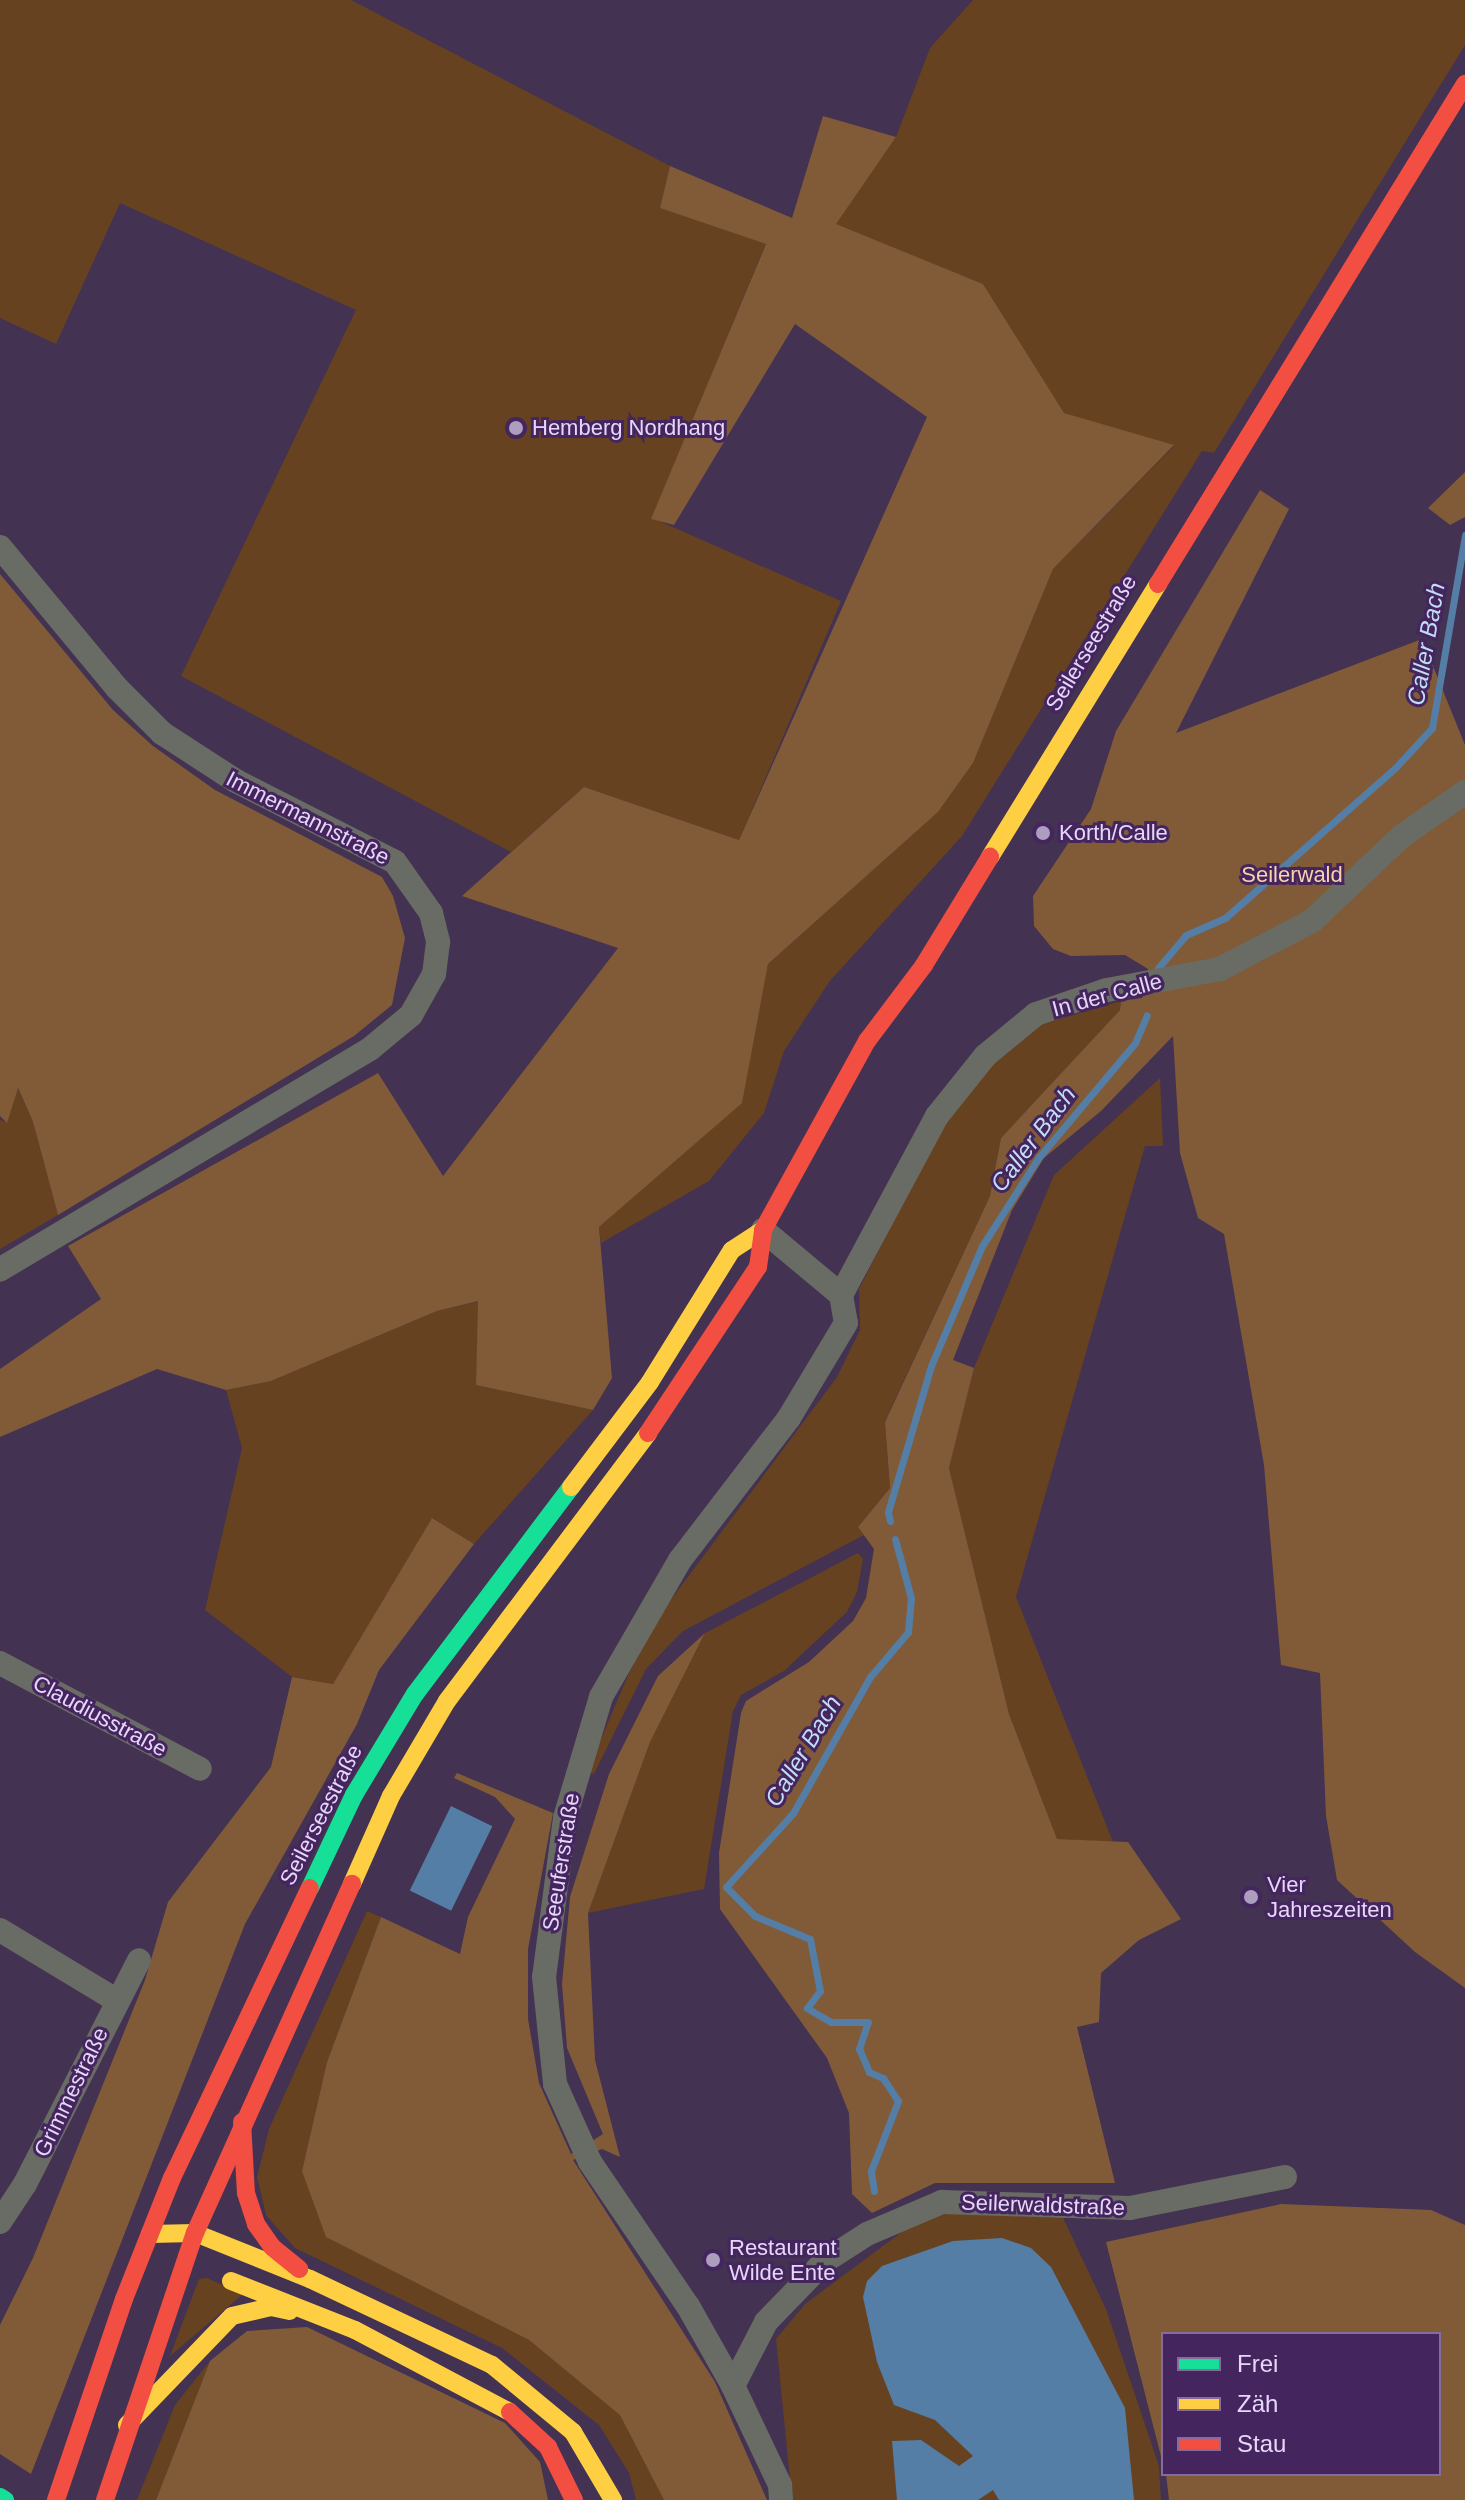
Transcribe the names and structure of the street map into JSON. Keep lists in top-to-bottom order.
{
  "streets": {
    "main road": ["Seilerseestraße"],
    "street": [
      "Immermannstraße",
      "In der Calle",
      "Claudiusstraße",
      "Seeuferstraße",
      "Grimmestraße",
      "Seilerwaldstraße"
    ]
  },
  "crossings": [
    ["In der Calle", "Seeuferstraße"],
    ["Seeuferstraße", "Seilerwaldstraße"]
  ],
  "water": ["Caller Bach"],
  "parks": ["Seilerwald"],
  "places": [
    "Hemberg Nordhang",
    "Korth/Calle",
    "Vier Jahreszeiten",
    "Restaurant Wilde Ente"
  ],
  "legend": ["Frei", "Zäh", "Stau"]
}
